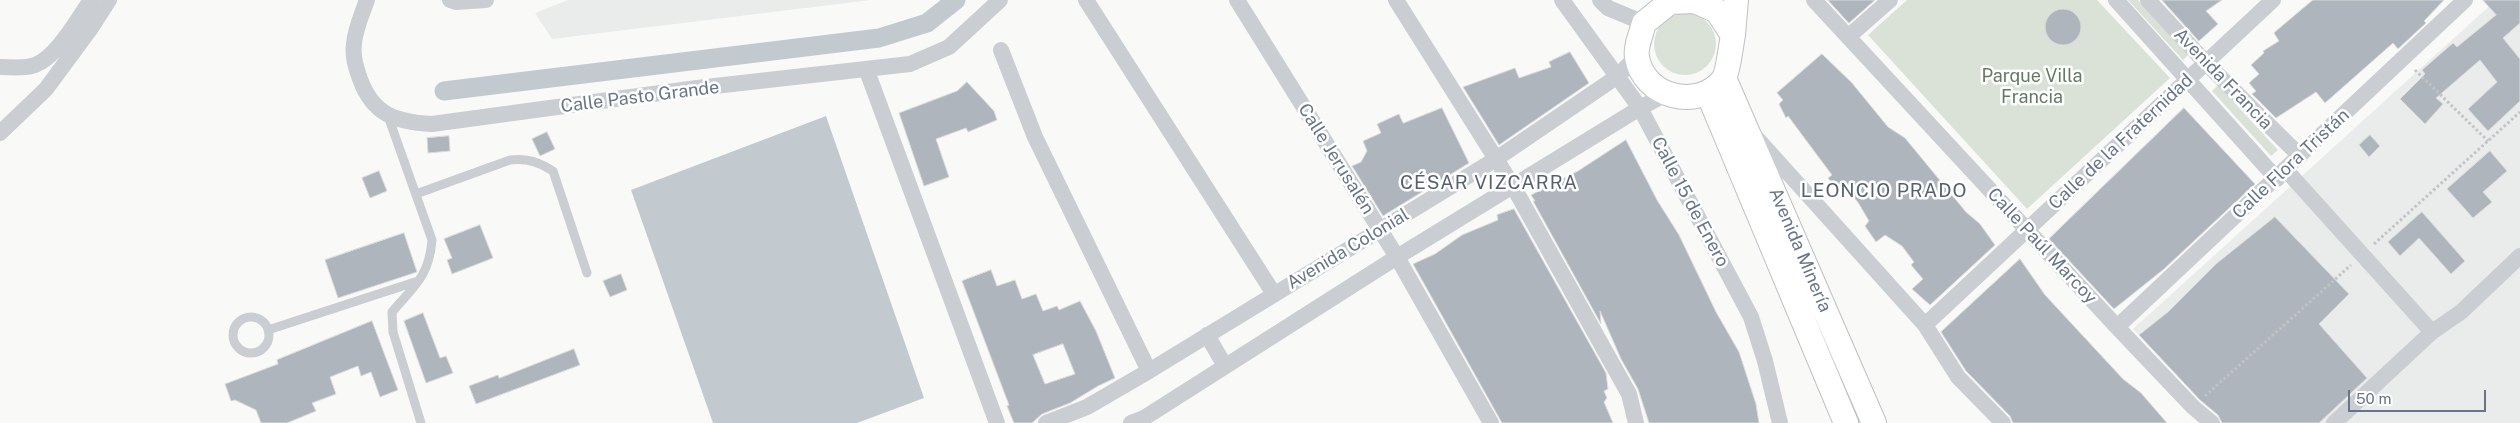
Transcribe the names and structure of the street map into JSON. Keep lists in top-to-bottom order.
{
  "streets": {
    "main road": ["Avenida Minería"],
    "street": [
      "Avenida Francia",
      "Calle Pasto Grande",
      "Calle de la Fraternidad",
      "Calle Jerusalén",
      "Calle Flora Tristán",
      "Calle 15 de Enero",
      "Calle Paúl Marcoy",
      "Avenida Colonial"
    ]
  },
  "crossings": [
    ["Avenida Francia", "Calle de la Fraternidad"],
    ["Avenida Francia", "Calle Flora Tristán"],
    ["Calle de la Fraternidad", "Calle Paúl Marcoy"],
    ["Calle Jerusalén", "Avenida Colonial"],
    ["Calle Flora Tristán", "Calle Paúl Marcoy"],
    ["Calle 15 de Enero", "Avenida Colonial"],
    ["Avenida Colonial", "Avenida Minería"]
  ],
  "districts": ["CÉSAR VIZCARRA", "LEONCIO PRADO"],
  "parks": ["Parque Villa Francia"],
  "scale_bar": "50 m"
}
